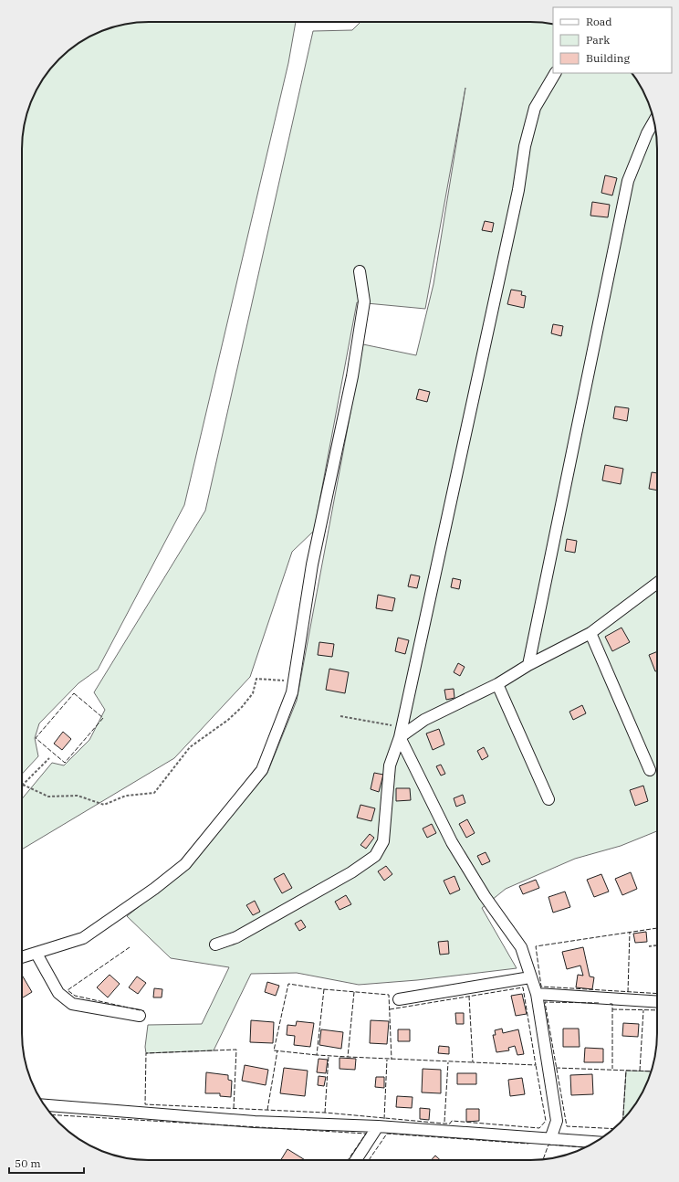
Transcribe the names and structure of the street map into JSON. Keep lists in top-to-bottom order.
{
  "legend": ["Road", "Park", "Building"],
  "scale_bar": "50 m"
}
